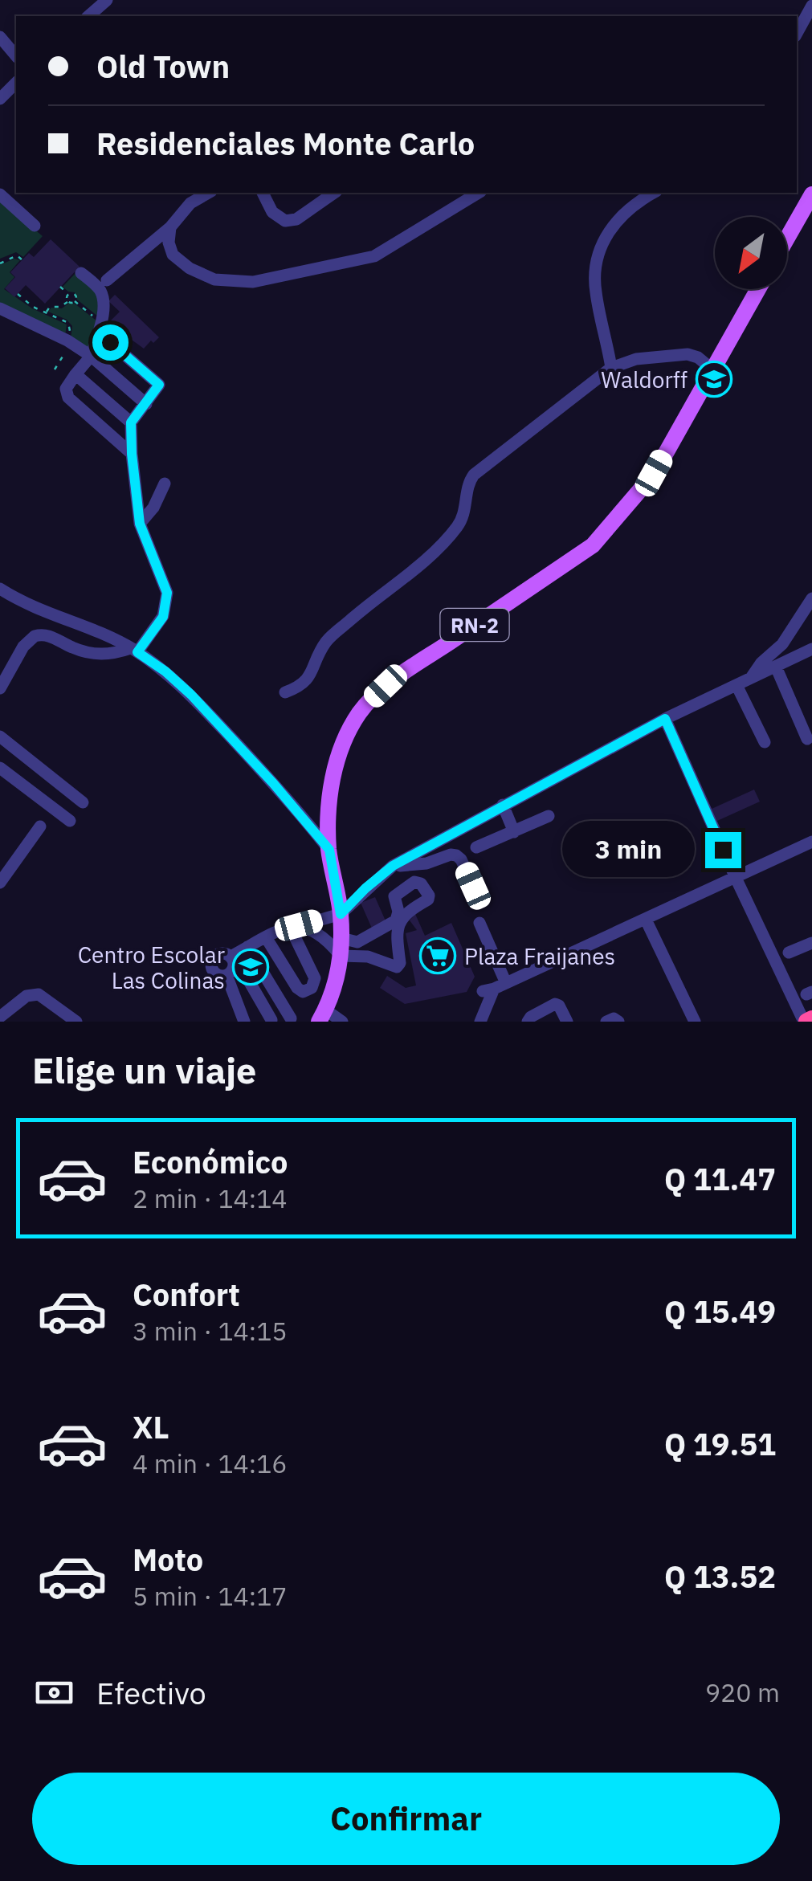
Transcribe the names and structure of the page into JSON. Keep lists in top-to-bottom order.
{
  "streets": {
    "main road": ["RN-2"]
  },
  "places": {
    "school or university": ["Waldorff", "Centro Escolar Las Colinas"],
    "supermarket": ["Plaza Fraijanes"]
  },
  "north": "bottom left",
  "page": {
    "banner": ["Old Town", "Residenciales Monte Carlo"],
    "bubble": "3 min",
    "heading": "Elige un viaje",
    "list": [
      {
        "name": "Económico",
        "note": "2 min · 14:14",
        "value": "Q 11.47"
      },
      {
        "name": "Confort",
        "note": "3 min · 14:15",
        "value": "Q 15.49"
      },
      {
        "name": "XL",
        "note": "4 min · 14:16",
        "value": "Q 19.51"
      },
      {
        "name": "Moto",
        "note": "5 min · 14:17",
        "value": "Q 13.52"
      }
    ],
    "pay": ["Efectivo", "920 m"],
    "buttons": "Confirmar"
  }
}
